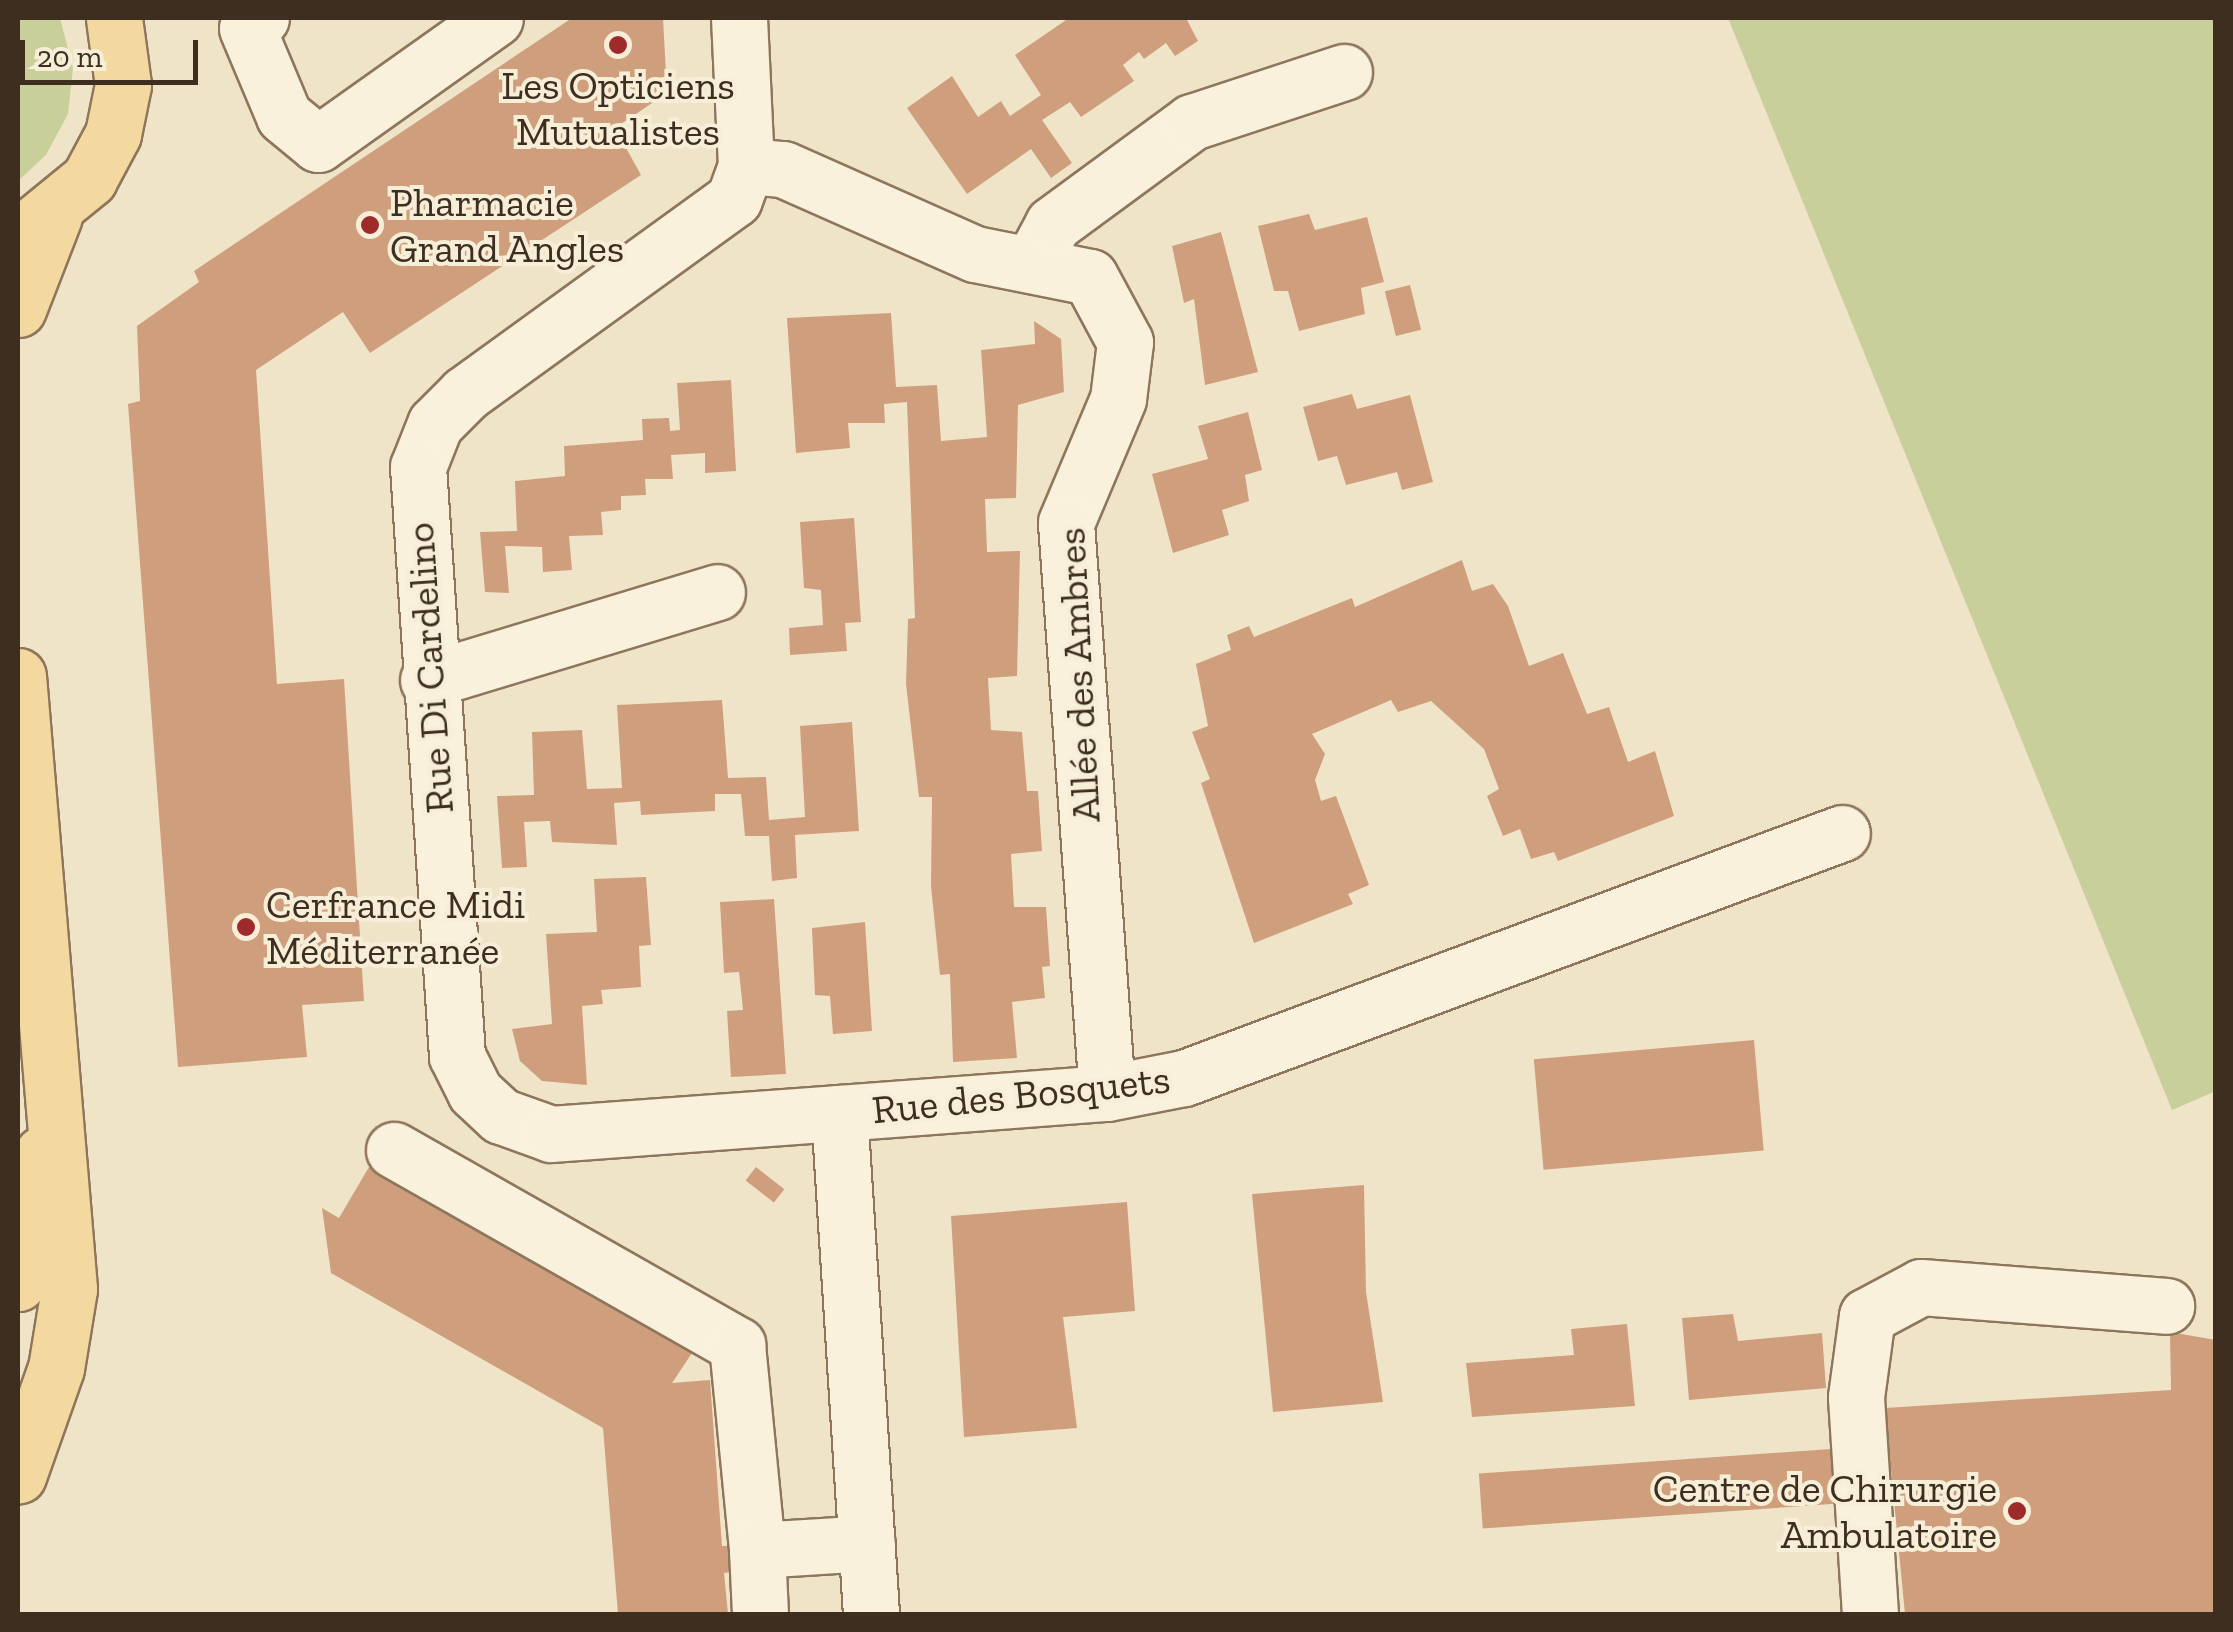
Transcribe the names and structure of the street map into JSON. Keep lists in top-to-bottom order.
{
  "streets": {
    "street": ["Rue Di Cardelino", "Allée des Ambres", "Rue des Bosquets"]
  },
  "crossings": [
    ["Rue Di Cardelino", "Allée des Ambres"],
    ["Rue Di Cardelino", "Rue des Bosquets"],
    ["Allée des Ambres", "Rue des Bosquets"]
  ],
  "places": [
    "Les Opticiens Mutualistes",
    "Pharmacie Grand Angles",
    "Cerfrance Midi Méditerranée",
    "Centre de Chirurgie Ambulatoire"
  ],
  "scale_bar": "20 m"
}
